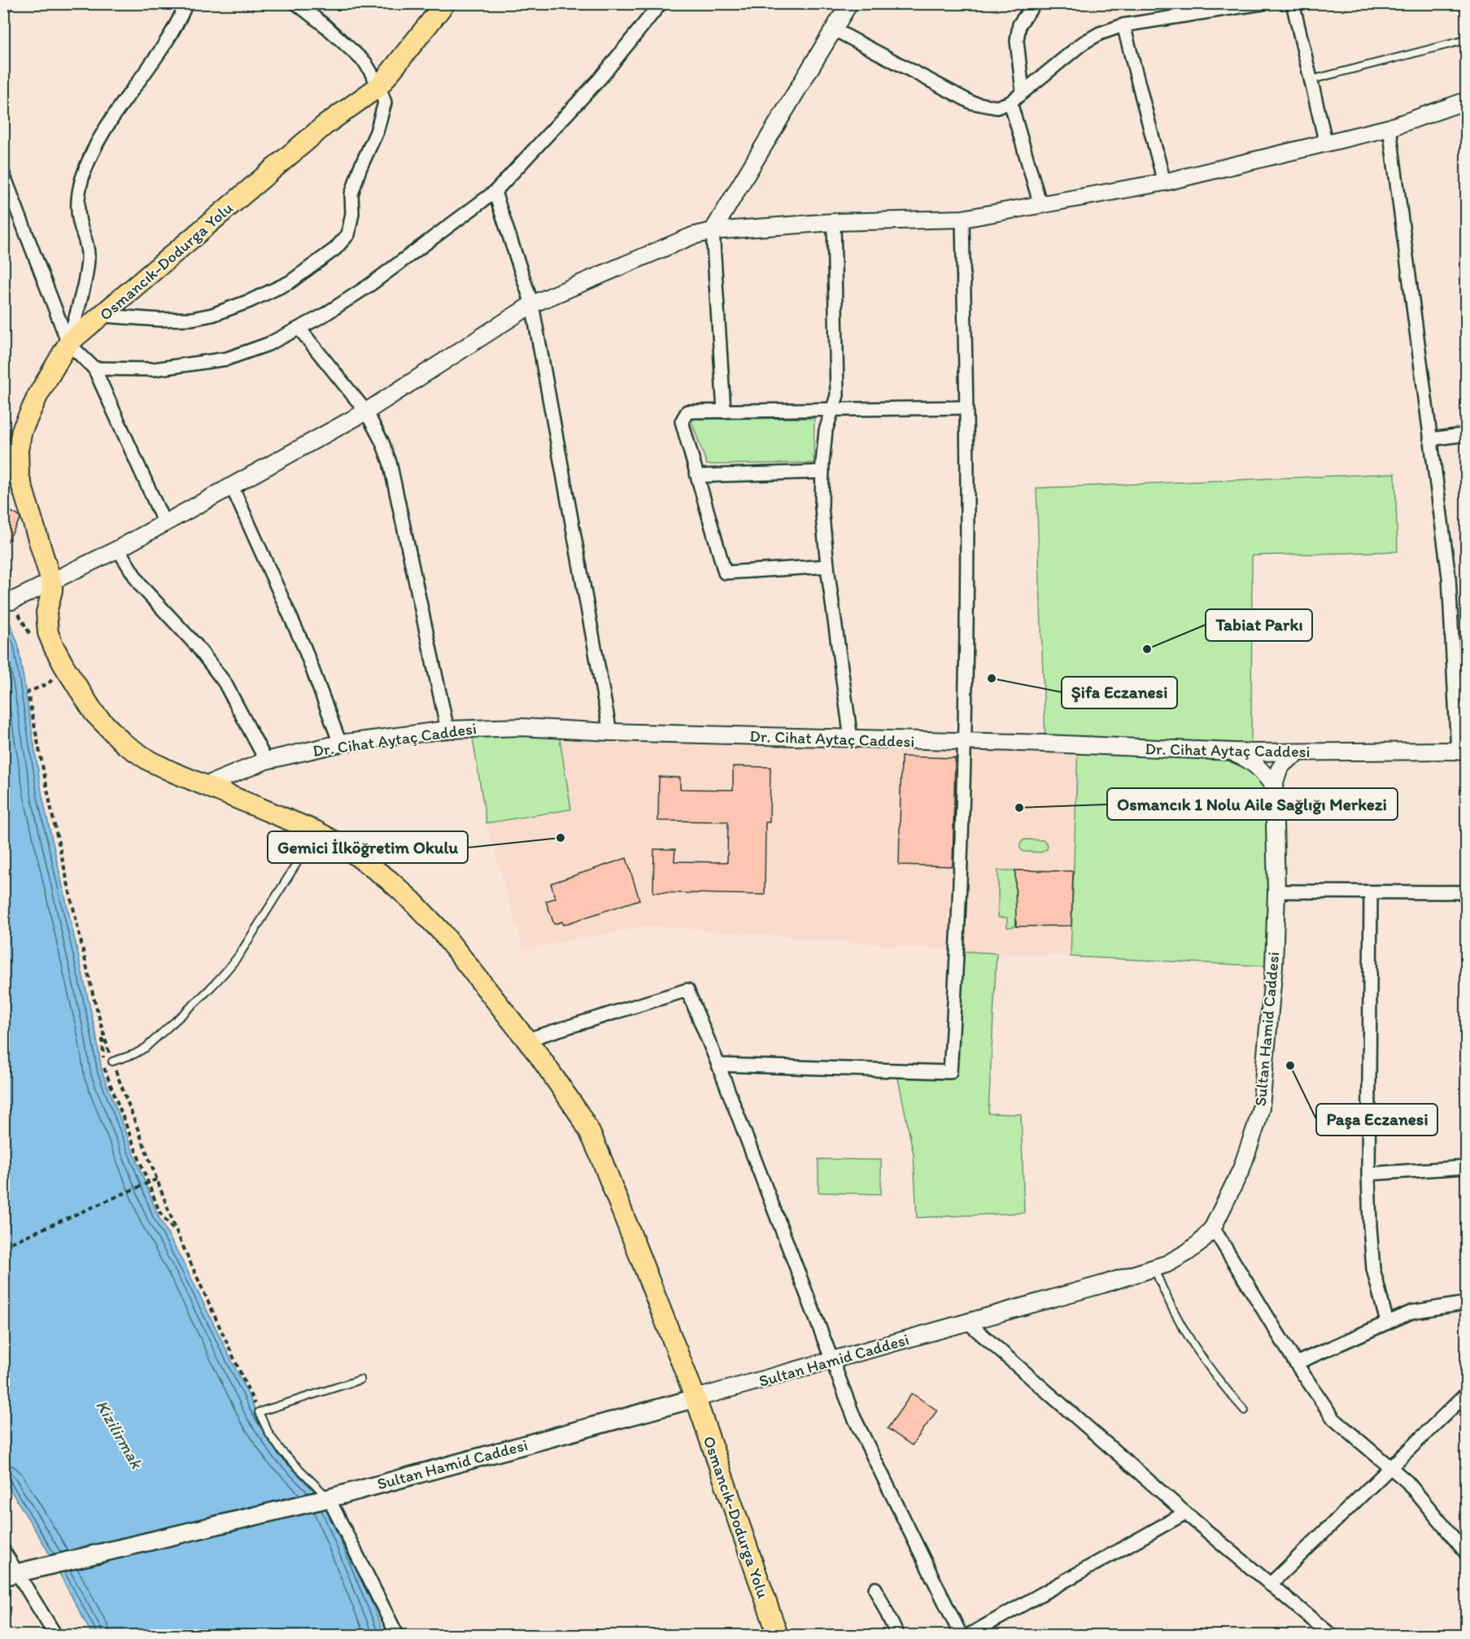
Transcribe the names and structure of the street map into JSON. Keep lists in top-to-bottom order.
{
  "streets": {
    "main road": ["Osmancık-Dodurga Yolu", "Sultan Hamid Caddesi"],
    "street": ["Dr. Cihat Aytaç Caddesi"]
  },
  "crossings": [
    ["Osmancık-Dodurga Yolu", "Dr. Cihat Aytaç Caddesi"],
    ["Osmancık-Dodurga Yolu", "Sultan Hamid Caddesi"],
    ["Dr. Cihat Aytaç Caddesi", "Sultan Hamid Caddesi"]
  ],
  "water": ["Kizilirmak"],
  "places": [
    "Tabiat Parkı",
    "Şifa Eczanesi",
    "Osmancık 1 Nolu Aile Sağlığı Merkezi",
    "Gemici İlköğretim Okulu",
    "Paşa Eczanesi"
  ]
}
